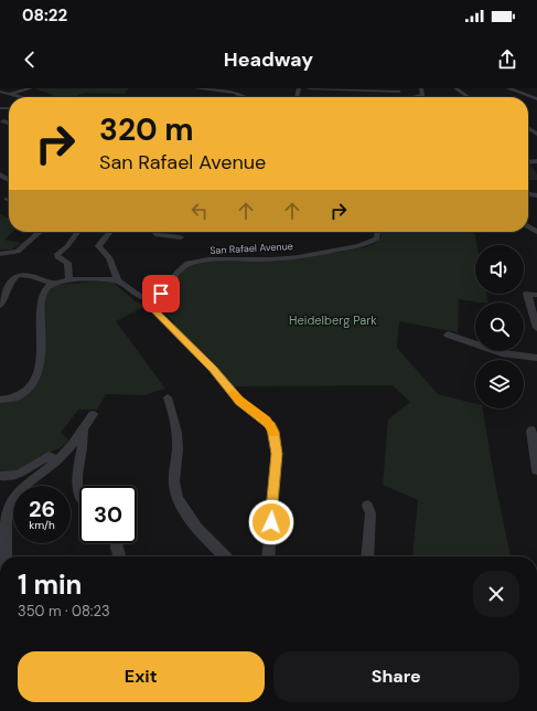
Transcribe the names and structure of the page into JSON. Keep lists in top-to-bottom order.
{
  "streets": {
    "street": ["San Rafael Avenue"]
  },
  "parks": ["Heidelberg Park"],
  "page": {
    "status": "08:22",
    "header": "Headway",
    "turn": ["320 m", "San Rafael Avenue"],
    "speed": "26 km/h",
    "limit": "30",
    "heading": ["1 min", "350 m · 08:23"],
    "buttons": ["Exit", "Share"]
  }
}
